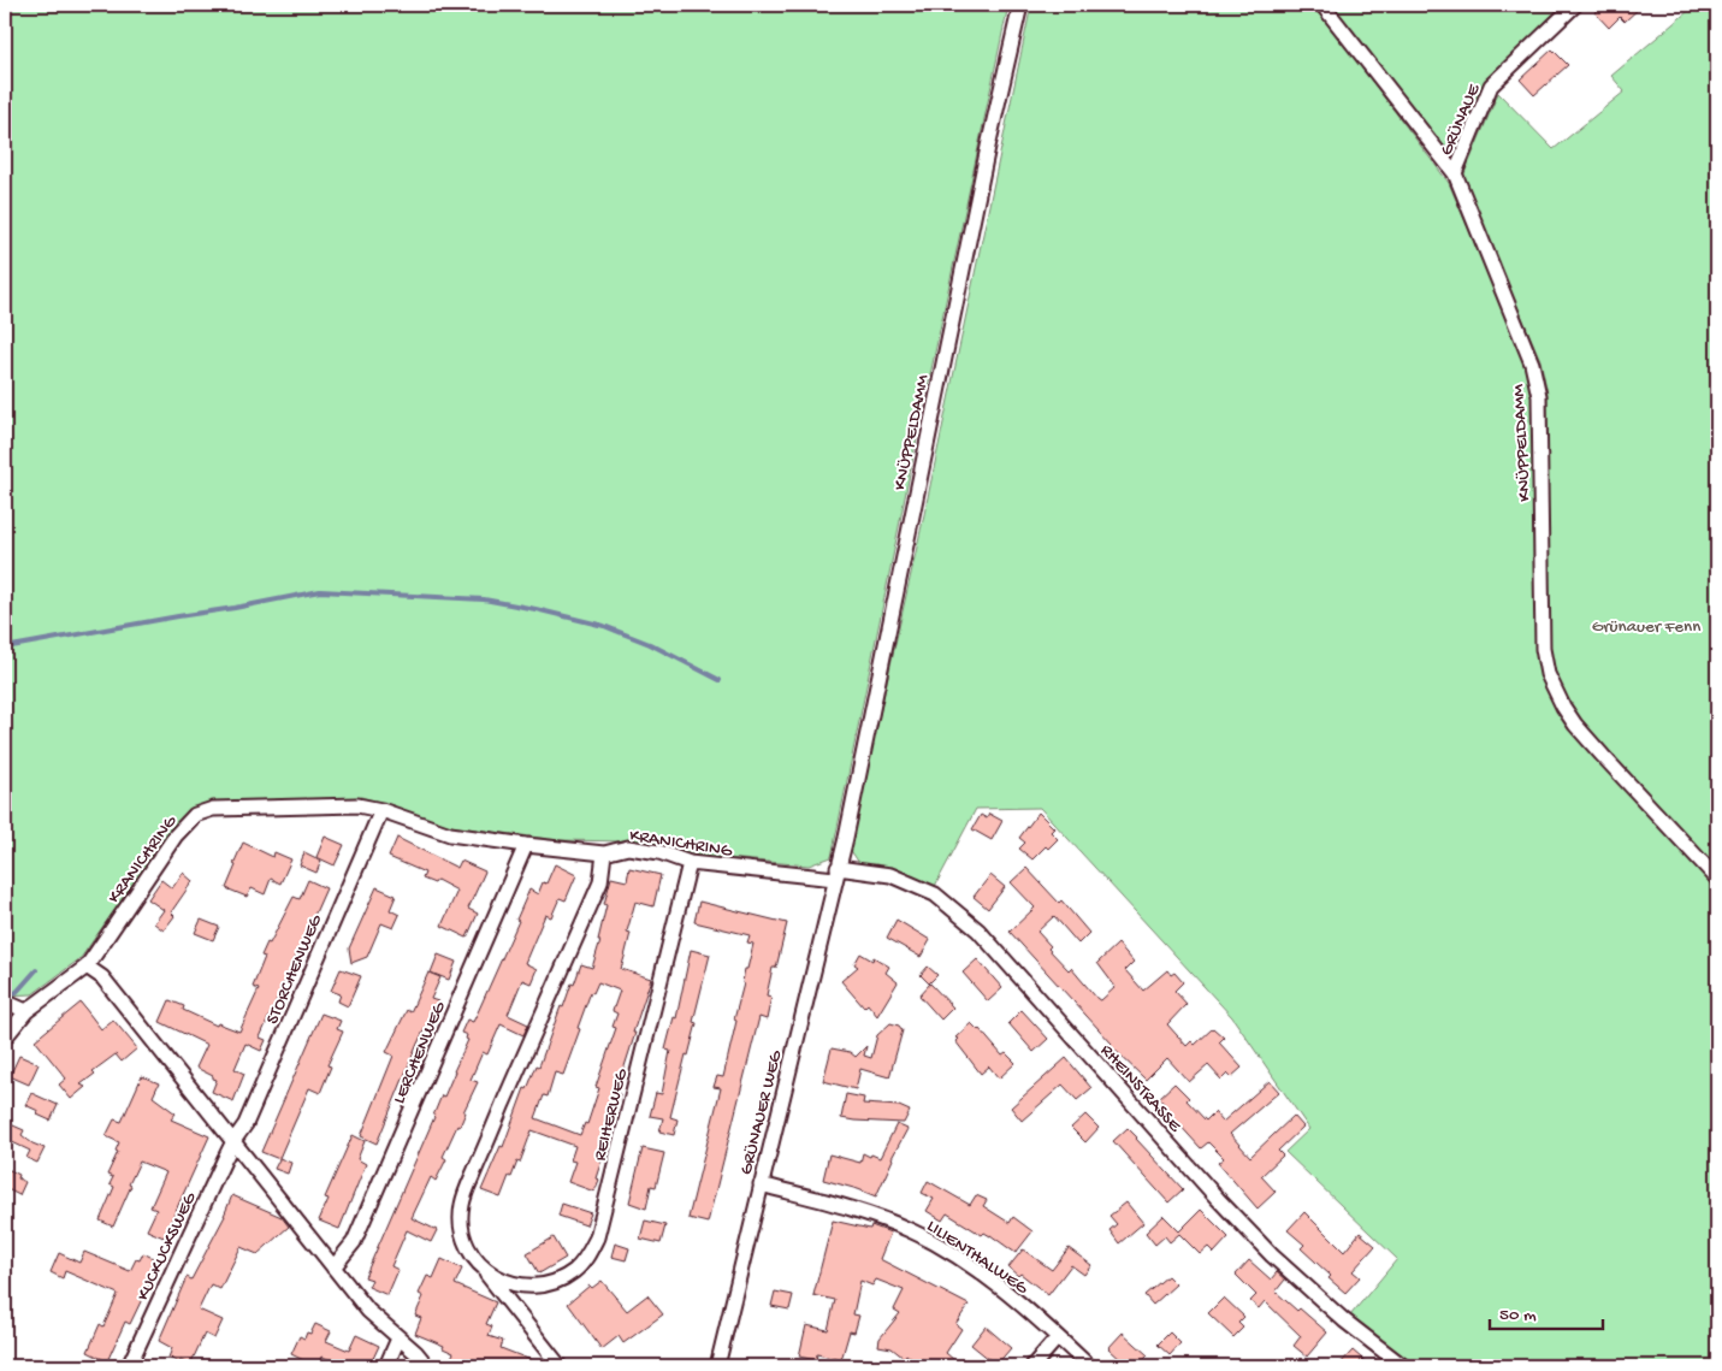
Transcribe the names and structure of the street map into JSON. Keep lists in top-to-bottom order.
{
  "streets": {
    "street": [
      "GRÜNAUE",
      "KNÜPPELDAMM",
      "KRANICHRING",
      "STORCHENWEG",
      "LERCHENWEG",
      "RHEINSTRASSE",
      "GRÜNAUER WEG",
      "REIHERWEG",
      "KUCKUCKSWEG",
      "LILIENTHALWEG"
    ]
  },
  "crossings": [
    ["GRÜNAUE", "KNÜPPELDAMM"],
    ["KNÜPPELDAMM", "KRANICHRING"],
    ["KNÜPPELDAMM", "RHEINSTRASSE"],
    ["KNÜPPELDAMM", "GRÜNAUER WEG"],
    ["KRANICHRING", "STORCHENWEG"],
    ["KRANICHRING", "LERCHENWEG"],
    ["KRANICHRING", "RHEINSTRASSE"],
    ["KRANICHRING", "GRÜNAUER WEG"],
    ["KRANICHRING", "REIHERWEG"],
    ["STORCHENWEG", "KUCKUCKSWEG"],
    ["RHEINSTRASSE", "GRÜNAUER WEG"],
    ["GRÜNAUER WEG", "LILIENTHALWEG"]
  ],
  "parks": ["Grünauer Fenn"],
  "scale_bar": "50 m"
}
